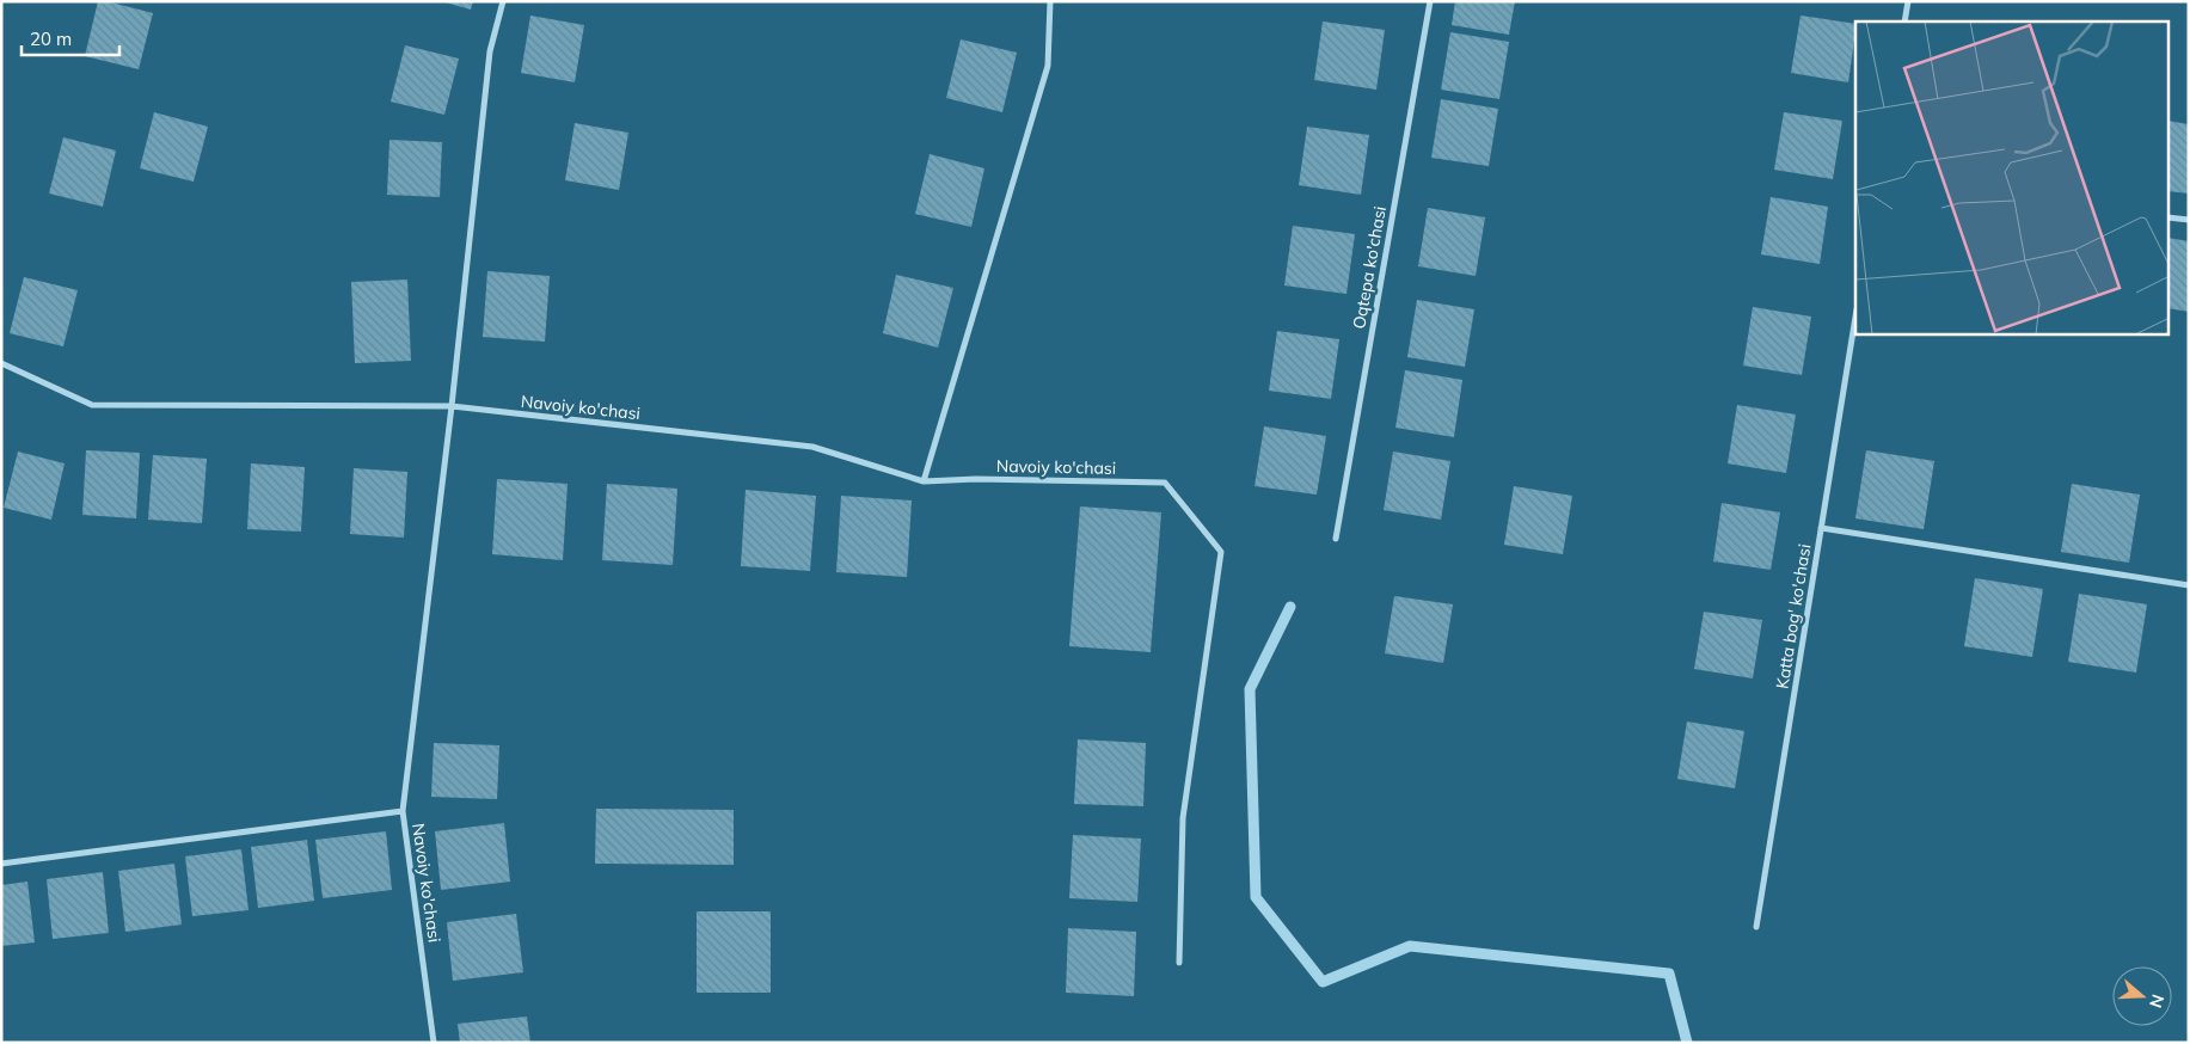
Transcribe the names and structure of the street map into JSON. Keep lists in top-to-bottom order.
{
  "streets": {
    "street": ["Oqtepa ko'chasi", "Navoiy ko'chasi", "Katta bog' ko'chasi"]
  },
  "scale_bar": "20 m",
  "north": "right"
}
